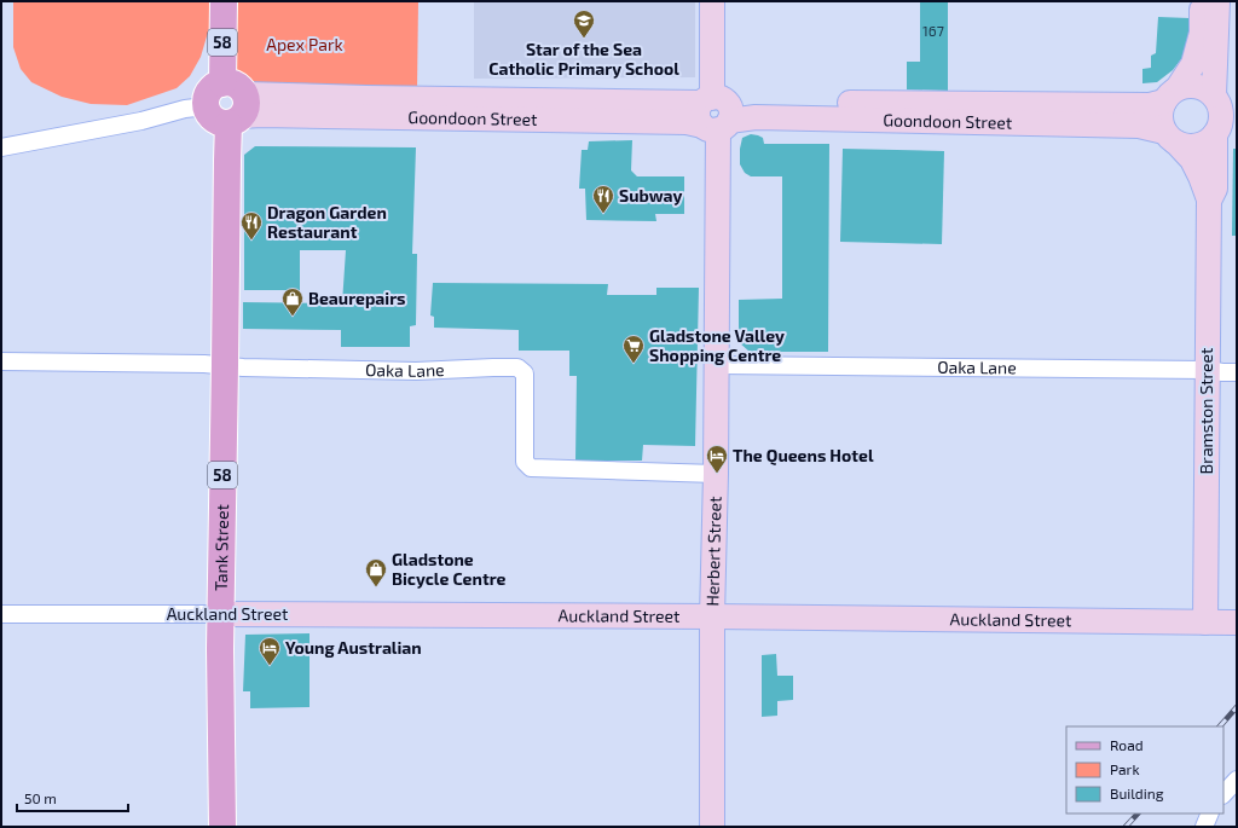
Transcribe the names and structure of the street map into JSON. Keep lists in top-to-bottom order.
{
  "streets": {
    "main road": ["58", "Tank Street"],
    "street": [
      "Goondoon Street",
      "Oaka Lane",
      "Bramston Street",
      "Herbert Street",
      "Auckland Street"
    ]
  },
  "crossings": [
    ["58", "Goondoon Street"],
    ["58", "Tank Street"],
    ["Goondoon Street", "Bramston Street"],
    ["Goondoon Street", "Tank Street"],
    ["Goondoon Street", "Herbert Street"],
    ["Oaka Lane", "Bramston Street"],
    ["Oaka Lane", "Tank Street"],
    ["Oaka Lane", "Herbert Street"],
    ["Bramston Street", "Auckland Street"],
    ["Tank Street", "Auckland Street"],
    ["Herbert Street", "Auckland Street"]
  ],
  "parks": ["Apex Park"],
  "places": {
    "school or university": ["Star of the Sea Catholic Primary School"],
    "restaurant": ["Subway", "Dragon Garden Restaurant"],
    "shop": ["Beaurepairs", "Gladstone Bicycle Centre"],
    "supermarket": ["Gladstone Valley Shopping Centre"],
    "hotel": ["The Queens Hotel", "Young Australian"]
  },
  "house_numbers": ["167"],
  "legend": ["Road", "Park", "Building"],
  "scale_bar": "50 m"
}
